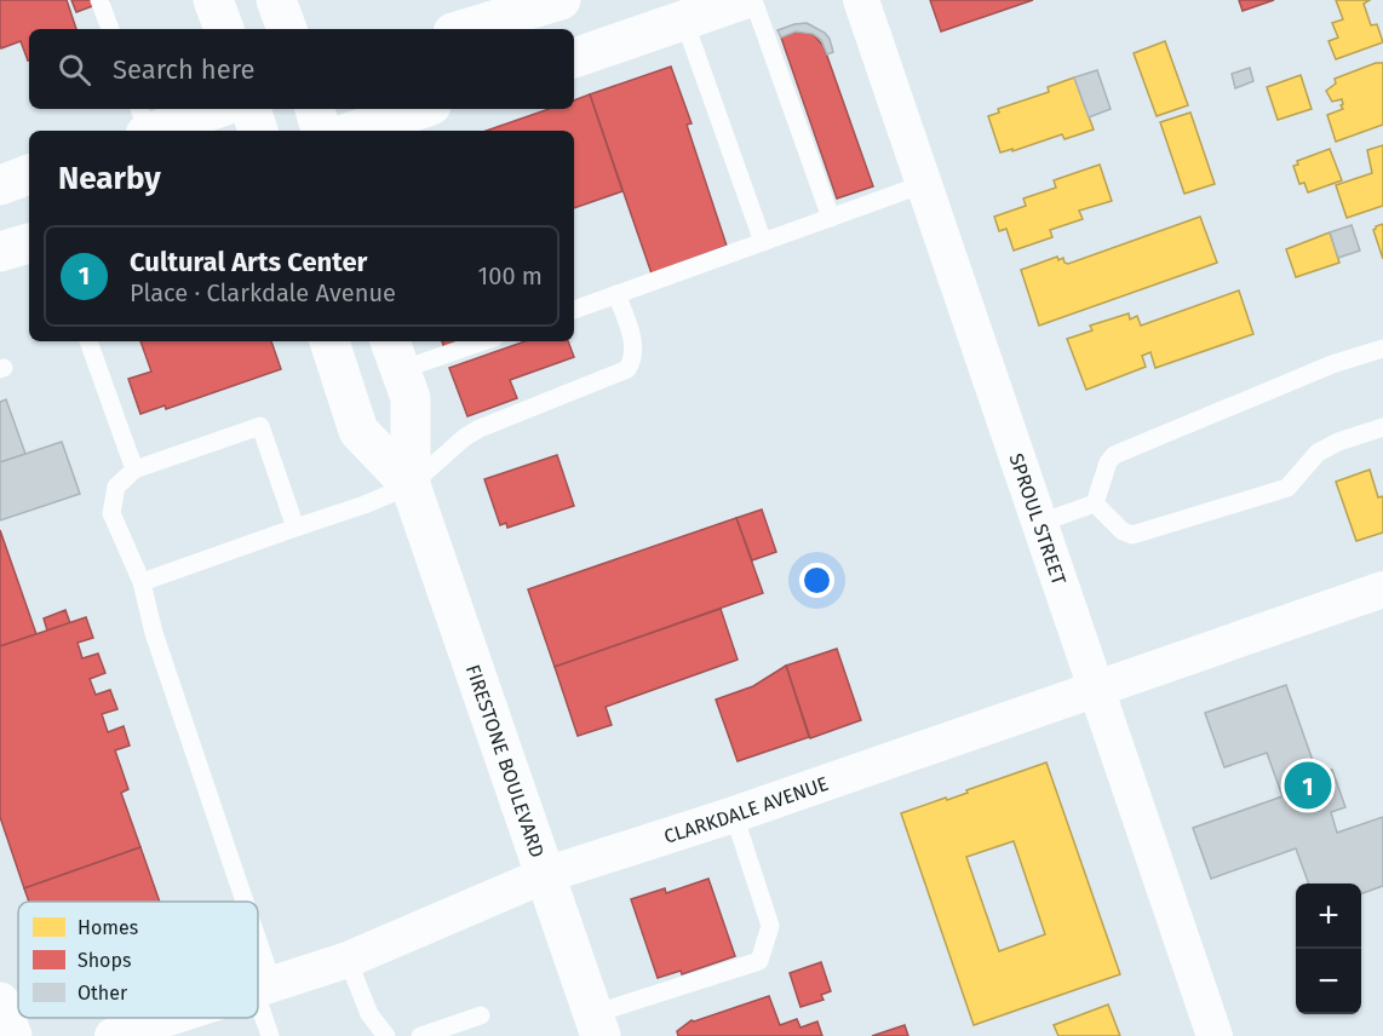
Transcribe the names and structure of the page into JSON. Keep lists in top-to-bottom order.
{
  "streets": {
    "street": ["SPROUL STREET", "FIRESTONE BOULEVARD", "CLARKDALE AVENUE"]
  },
  "crossings": [
    ["SPROUL STREET", "CLARKDALE AVENUE"],
    ["FIRESTONE BOULEVARD", "CLARKDALE AVENUE"]
  ],
  "legend": ["Homes", "Shops", "Other"],
  "page": {
    "search": "Search here",
    "heading": "Nearby",
    "list": [
      {
        "mark": "1",
        "name": "Cultural Arts Center",
        "note": "Place · Clarkdale Avenue",
        "value": "100 m"
      }
    ],
    "pins": "1",
    "map_buttons": ["+", "−"]
  }
}
